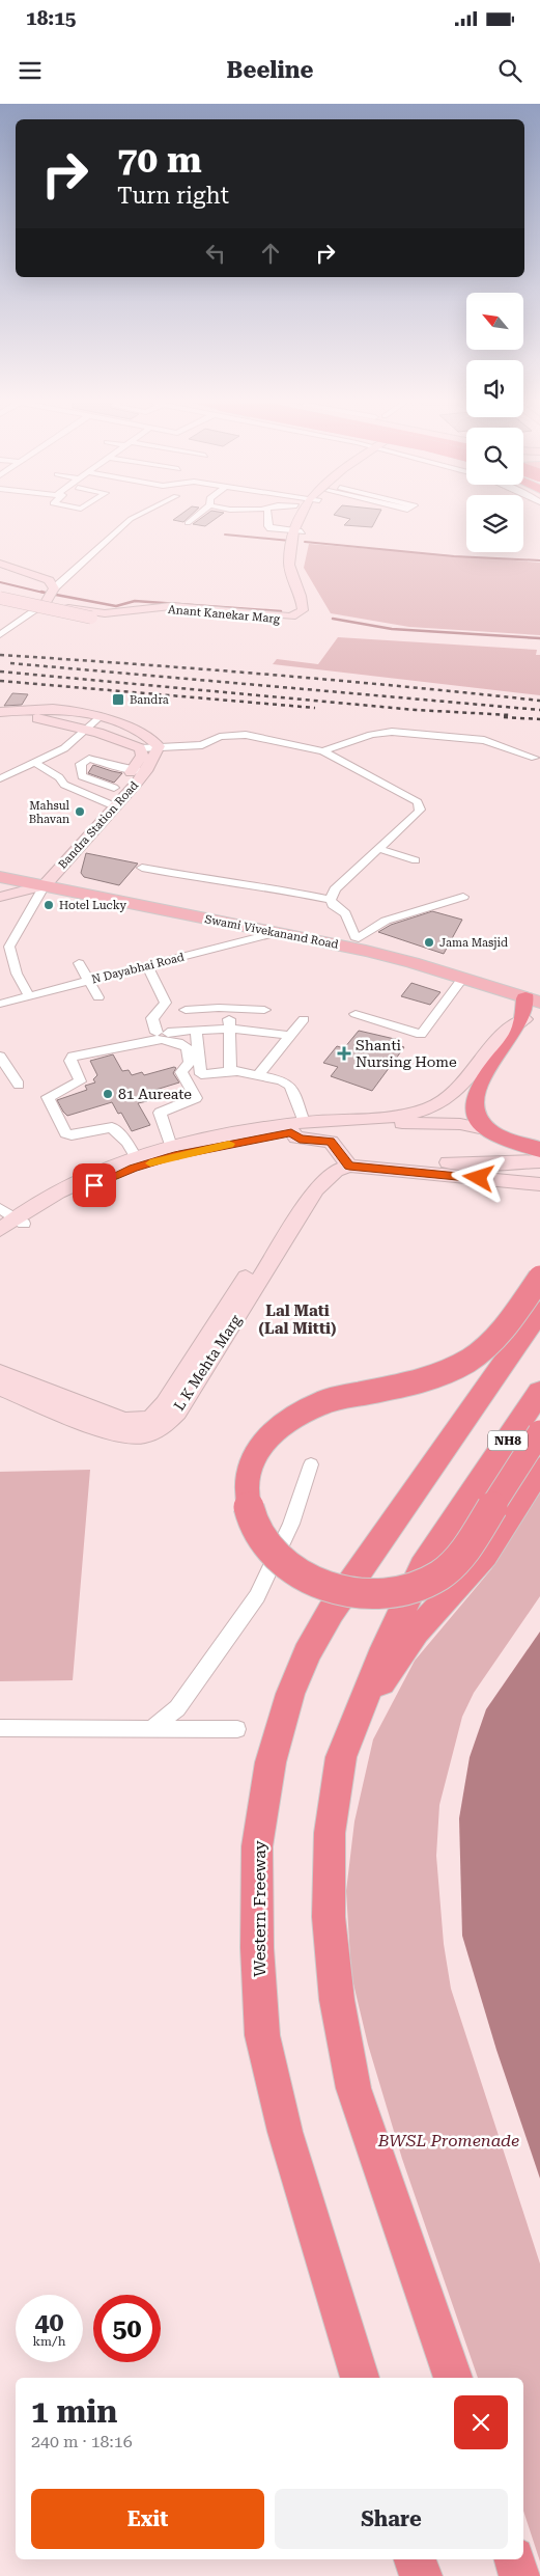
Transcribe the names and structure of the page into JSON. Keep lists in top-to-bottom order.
{
  "streets": {
    "highway": ["NH8", "Western Freeway"],
    "main road": ["Swami Vivekanand Road"],
    "street": [
      "Anant Kanekar Marg",
      "Bandra Station Road",
      "N Dayabhai Road",
      "L K Mehta Marg"
    ]
  },
  "crossings": [
    ["Bandra Station Road", "Swami Vivekanand Road"],
    ["Swami Vivekanand Road", "N Dayabhai Road"]
  ],
  "districts": ["Lal Mati (Lal Mitti)"],
  "parks": ["BWSL Promenade"],
  "places": {
    "transit": ["Bandra"],
    "other": [
      "Mahsul Bhavan",
      "Hotel Lucky",
      "Jama Masjid",
      "81 Aureate"
    ],
    "health": ["Shanti Nursing Home"]
  },
  "north": "top left",
  "page": {
    "status": "18:15",
    "header": "Beeline",
    "turn": ["70 m", "Turn right"],
    "speed": "40 km/h",
    "limit": "50",
    "heading": ["1 min", "240 m · 18:16"],
    "buttons": ["Exit", "Share"]
  }
}
